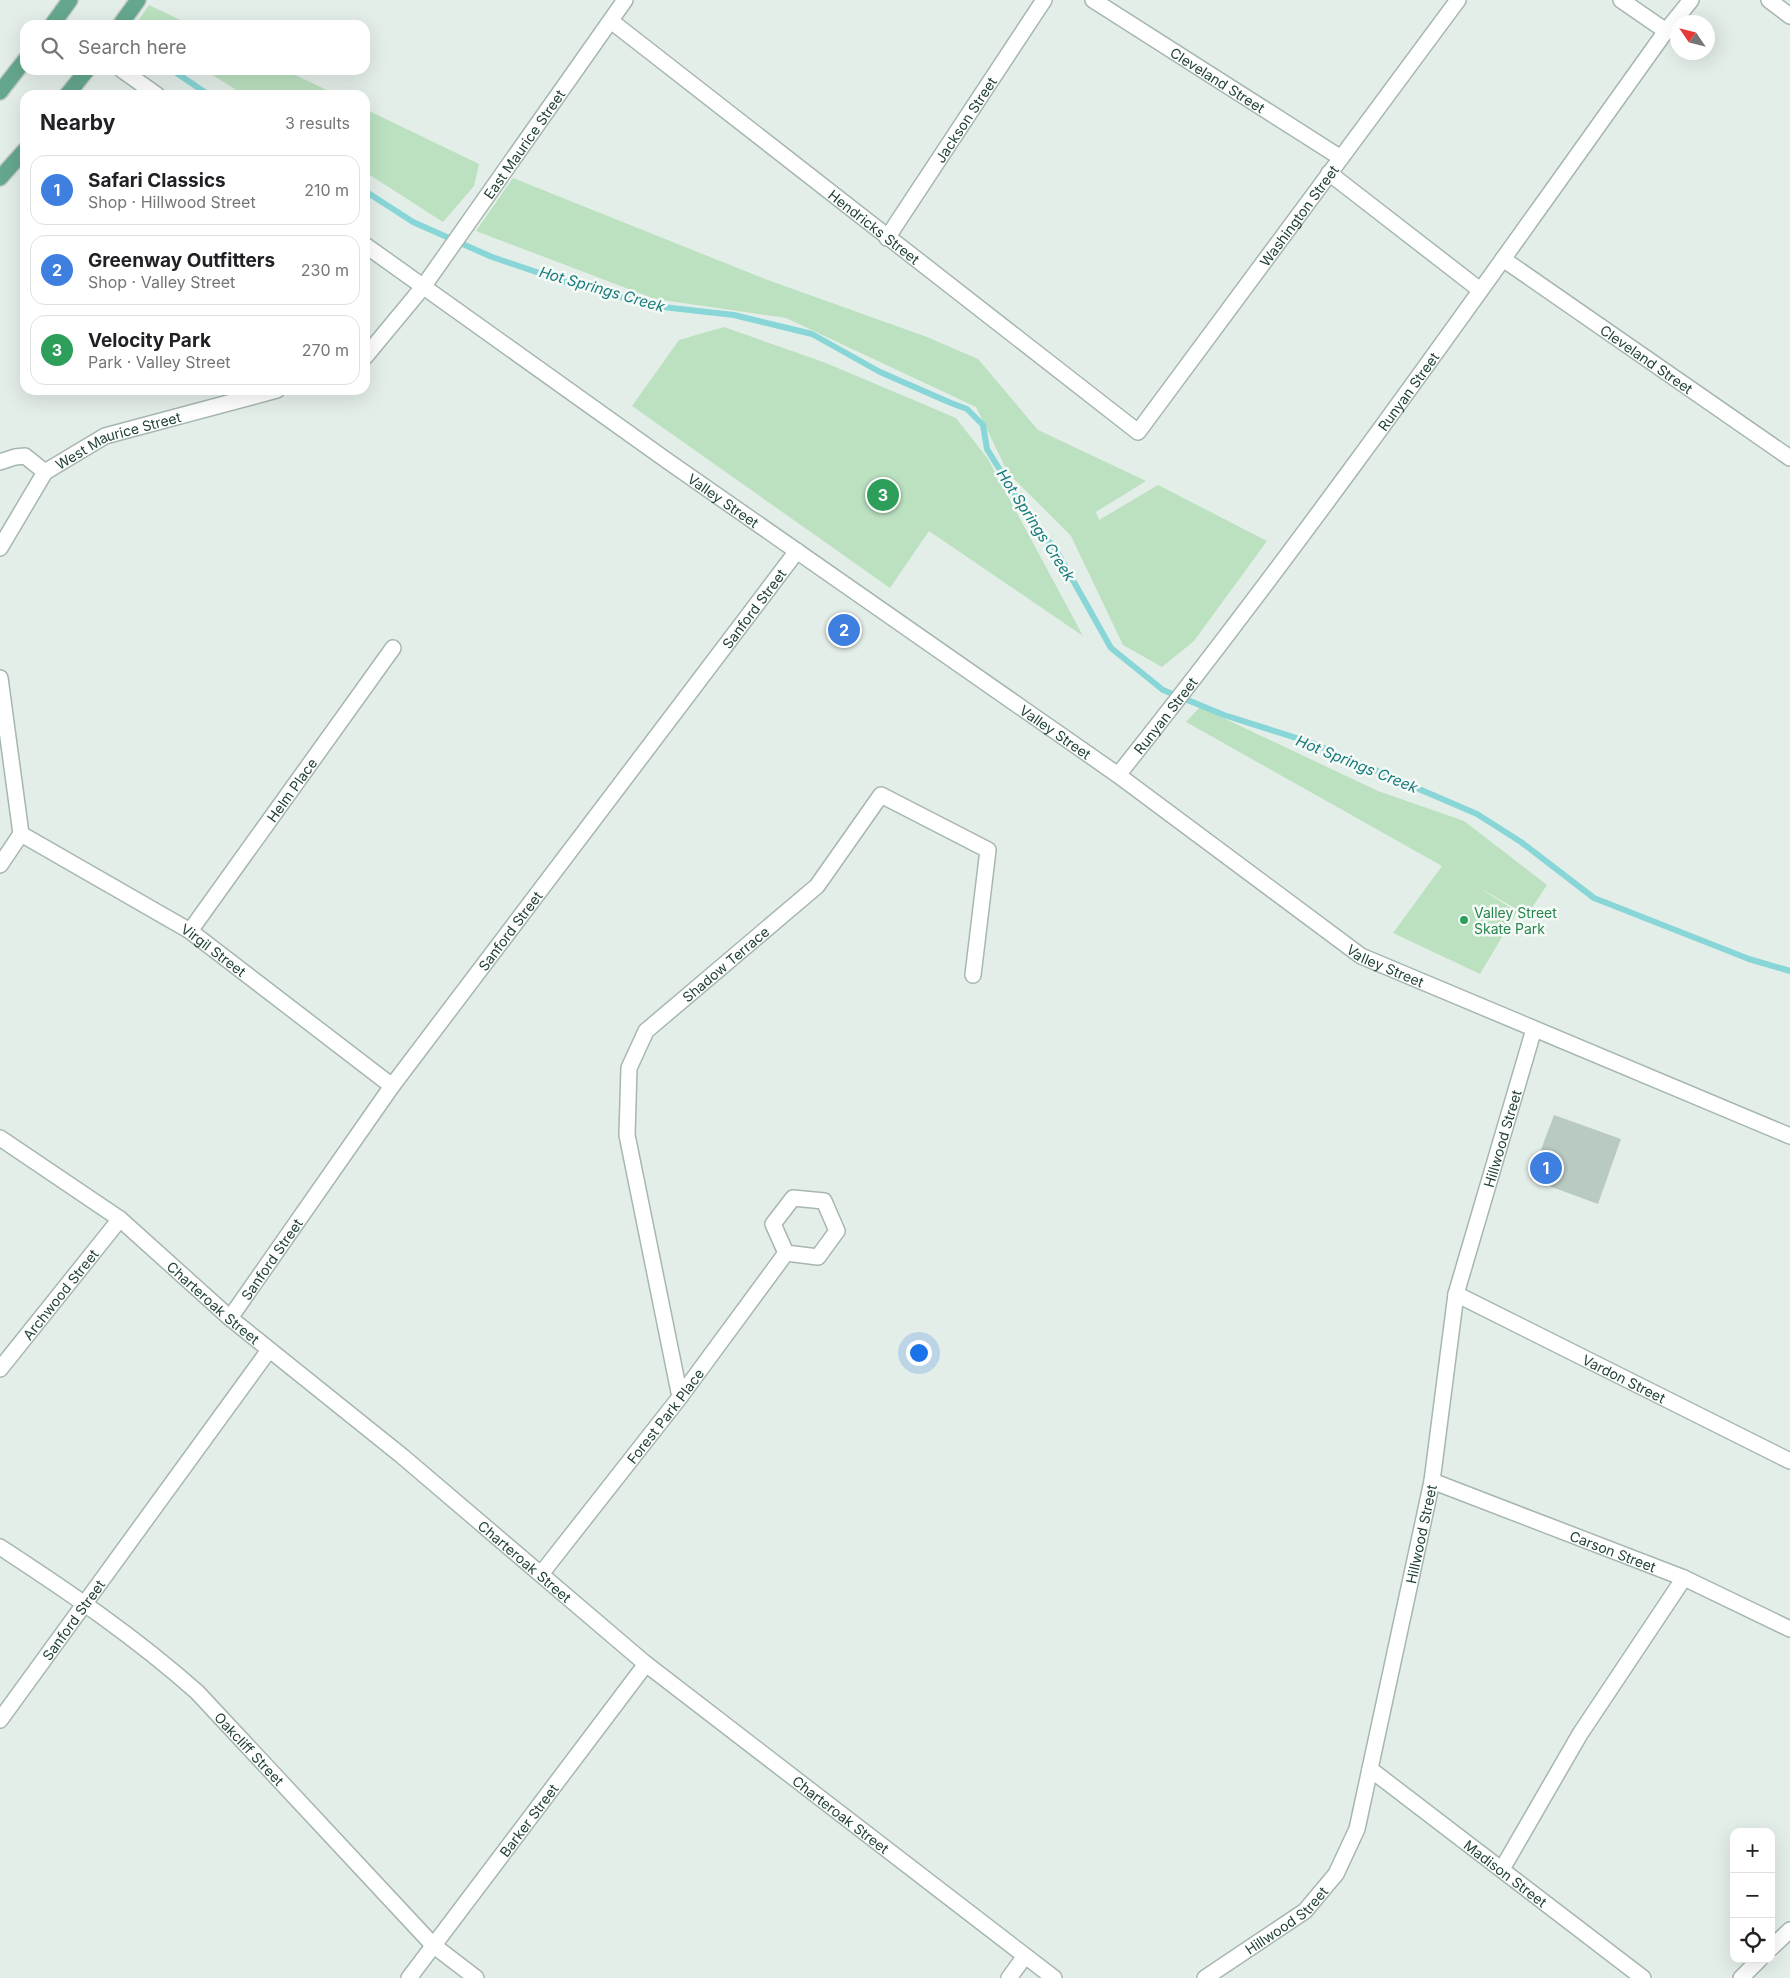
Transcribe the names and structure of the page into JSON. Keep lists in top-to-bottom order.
{
  "streets": {
    "street": [
      "Cleveland Street",
      "Jackson Street",
      "East Maurice Street",
      "Washington Street",
      "Hendricks Street",
      "Runyan Street",
      "West Maurice Street",
      "Valley Street",
      "Sanford Street",
      "Helm Place",
      "Virgil Street",
      "Shadow Terrace",
      "Hillwood Street",
      "Archwood Street",
      "Charteroak Street",
      "Vardon Street",
      "Forest Park Place",
      "Carson Street",
      "Oakcliff Street",
      "Barker Street",
      "Madison Street"
    ]
  },
  "crossings": [
    ["Cleveland Street", "Washington Street"],
    ["Cleveland Street", "Runyan Street"],
    ["Jackson Street", "Hendricks Street"],
    ["East Maurice Street", "Hendricks Street"],
    ["East Maurice Street", "Valley Street"],
    ["Washington Street", "Hendricks Street"],
    ["Runyan Street", "Valley Street"],
    ["Valley Street", "Sanford Street"],
    ["Valley Street", "Hillwood Street"],
    ["Sanford Street", "Virgil Street"],
    ["Sanford Street", "Charteroak Street"],
    ["Sanford Street", "Oakcliff Street"],
    ["Helm Place", "Virgil Street"],
    ["Shadow Terrace", "Forest Park Place"],
    ["Hillwood Street", "Vardon Street"],
    ["Hillwood Street", "Carson Street"],
    ["Hillwood Street", "Madison Street"],
    ["Archwood Street", "Charteroak Street"],
    ["Charteroak Street", "Forest Park Place"],
    ["Charteroak Street", "Barker Street"],
    ["Oakcliff Street", "Barker Street"]
  ],
  "water": ["Hot Springs Creek"],
  "places": ["Valley Street Skate Park"],
  "north": "top left",
  "page": {
    "search": "Search here",
    "heading": ["Nearby", "3 results"],
    "list": [
      {
        "mark": "1",
        "name": "Safari Classics",
        "note": "Shop · Hillwood Street",
        "value": "210 m"
      },
      {
        "mark": "2",
        "name": "Greenway Outfitters",
        "note": "Shop · Valley Street",
        "value": "230 m"
      },
      {
        "mark": "3",
        "name": "Velocity Park",
        "note": "Park · Valley Street",
        "value": "270 m"
      }
    ],
    "pins": ["3", "2", "1"],
    "map_buttons": ["+", "−"]
  }
}
